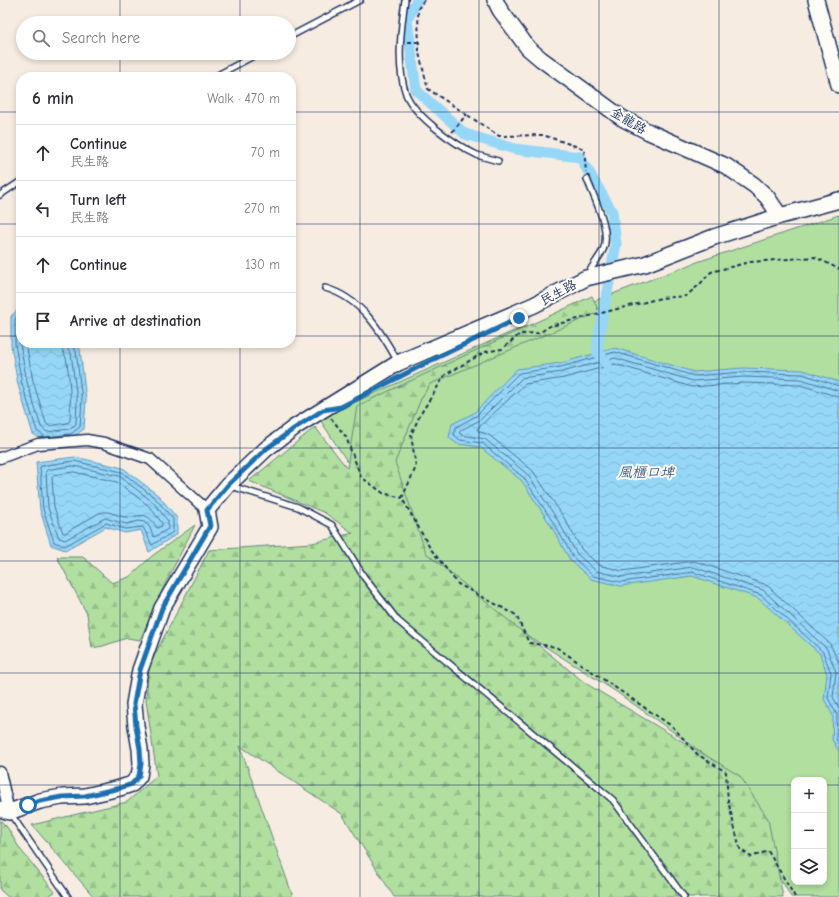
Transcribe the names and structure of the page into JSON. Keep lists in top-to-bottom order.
{
  "streets": {
    "street": ["金龍路", "民生路"]
  },
  "crossings": [
    ["金龍路", "民生路"]
  ],
  "water": ["風櫃口埤"],
  "page": {
    "search": "Search here",
    "heading": ["6 min", "Walk · 470 m"],
    "list": [
      ["Continue", "民生路", "70 m"],
      ["Turn left", "民生路", "270 m"],
      ["Continue", "130 m"],
      "Arrive at destination"
    ],
    "map_buttons": ["+", "−"]
  }
}
